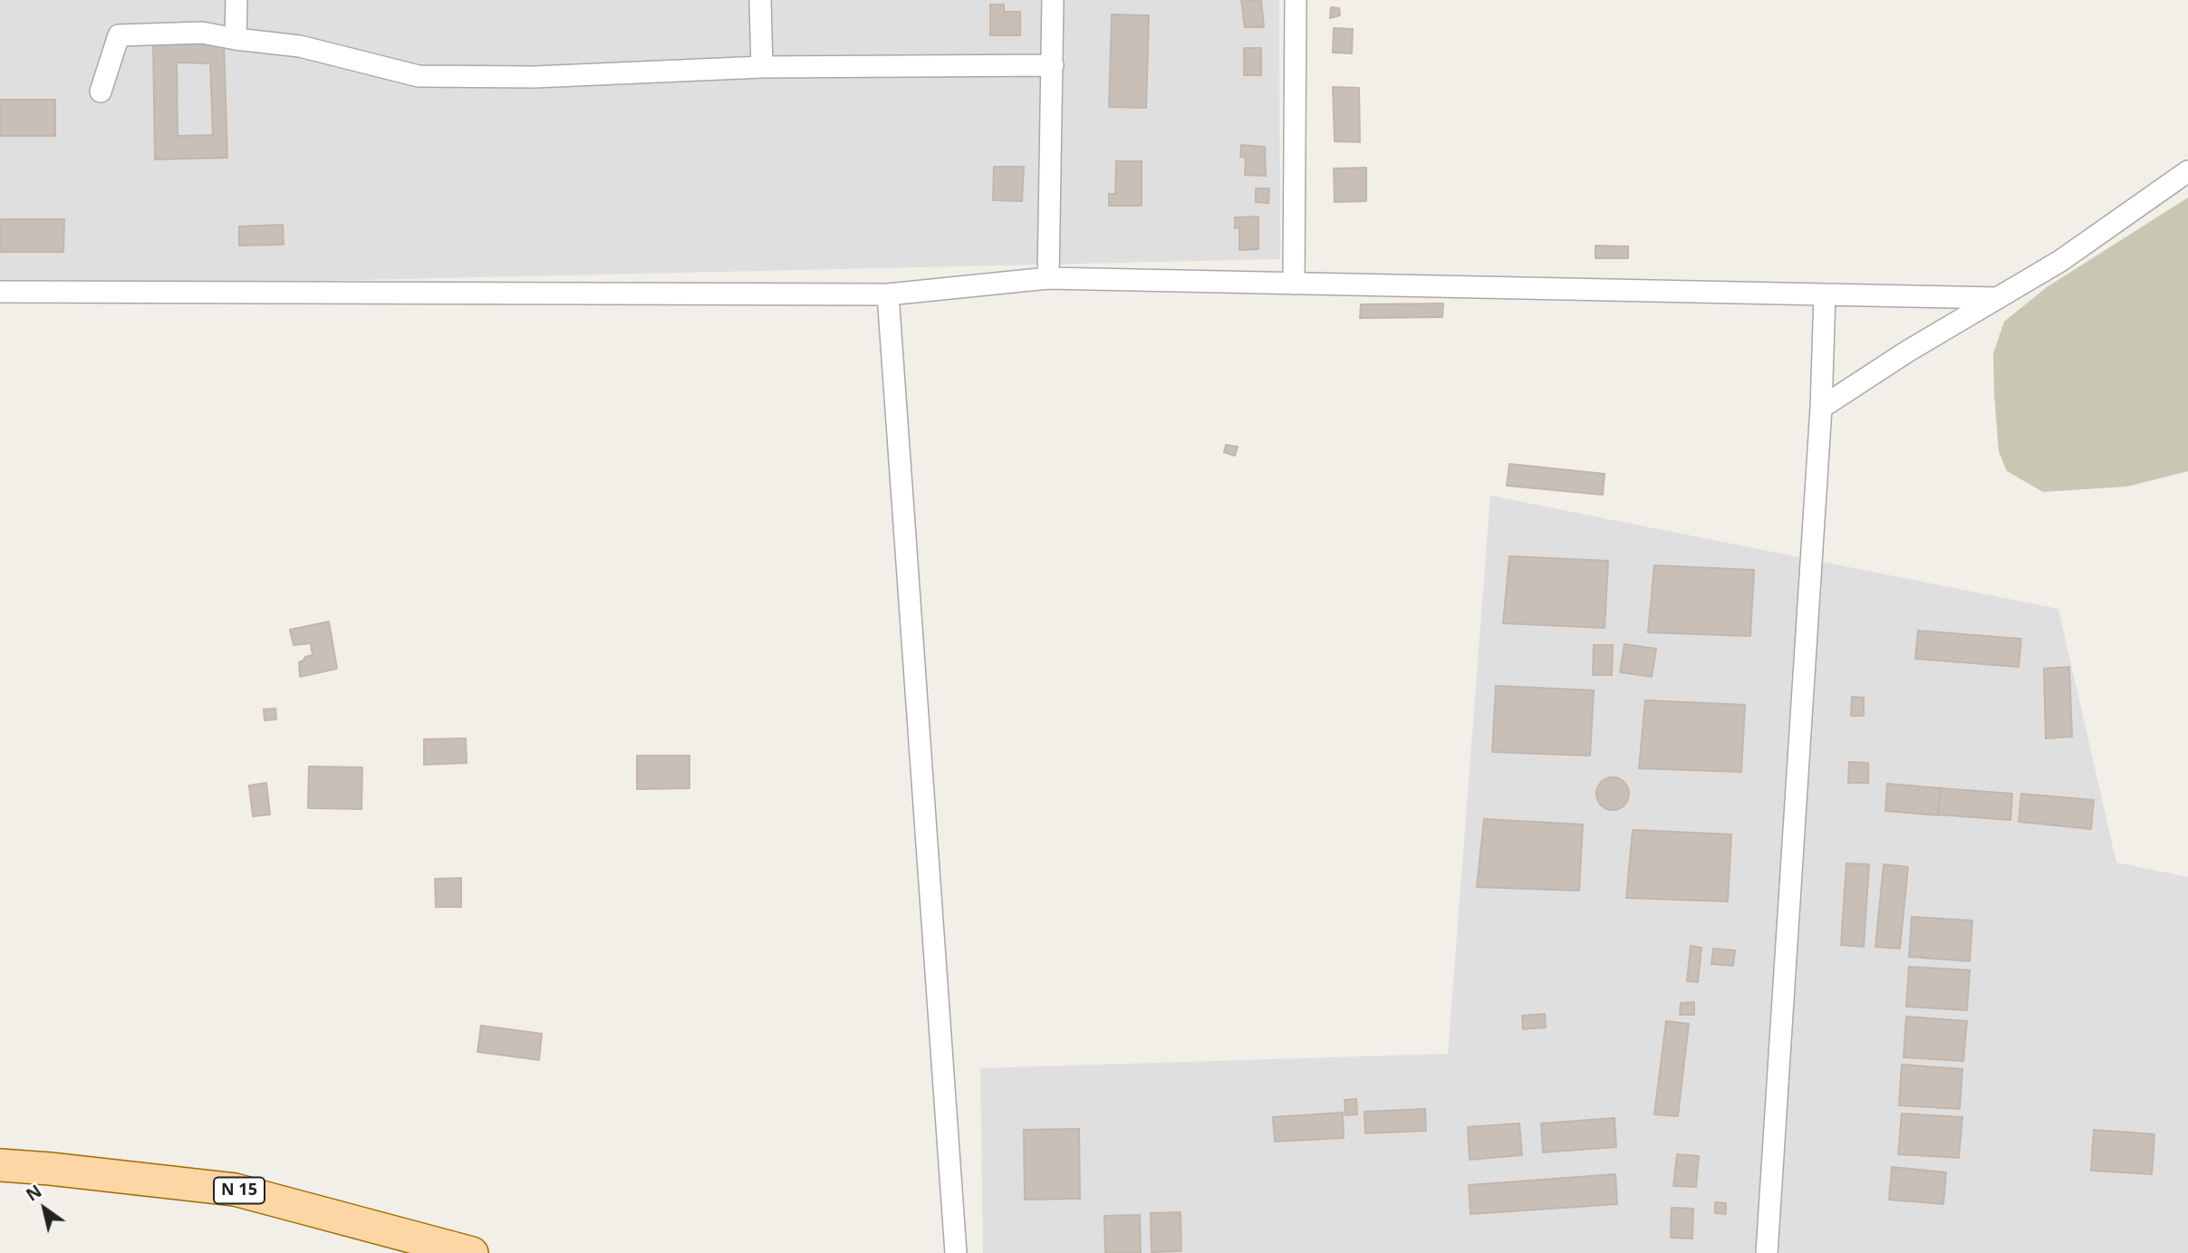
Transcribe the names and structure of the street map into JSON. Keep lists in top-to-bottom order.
{
  "streets": {
    "main road": ["N 15"]
  },
  "north": "top left"
}
